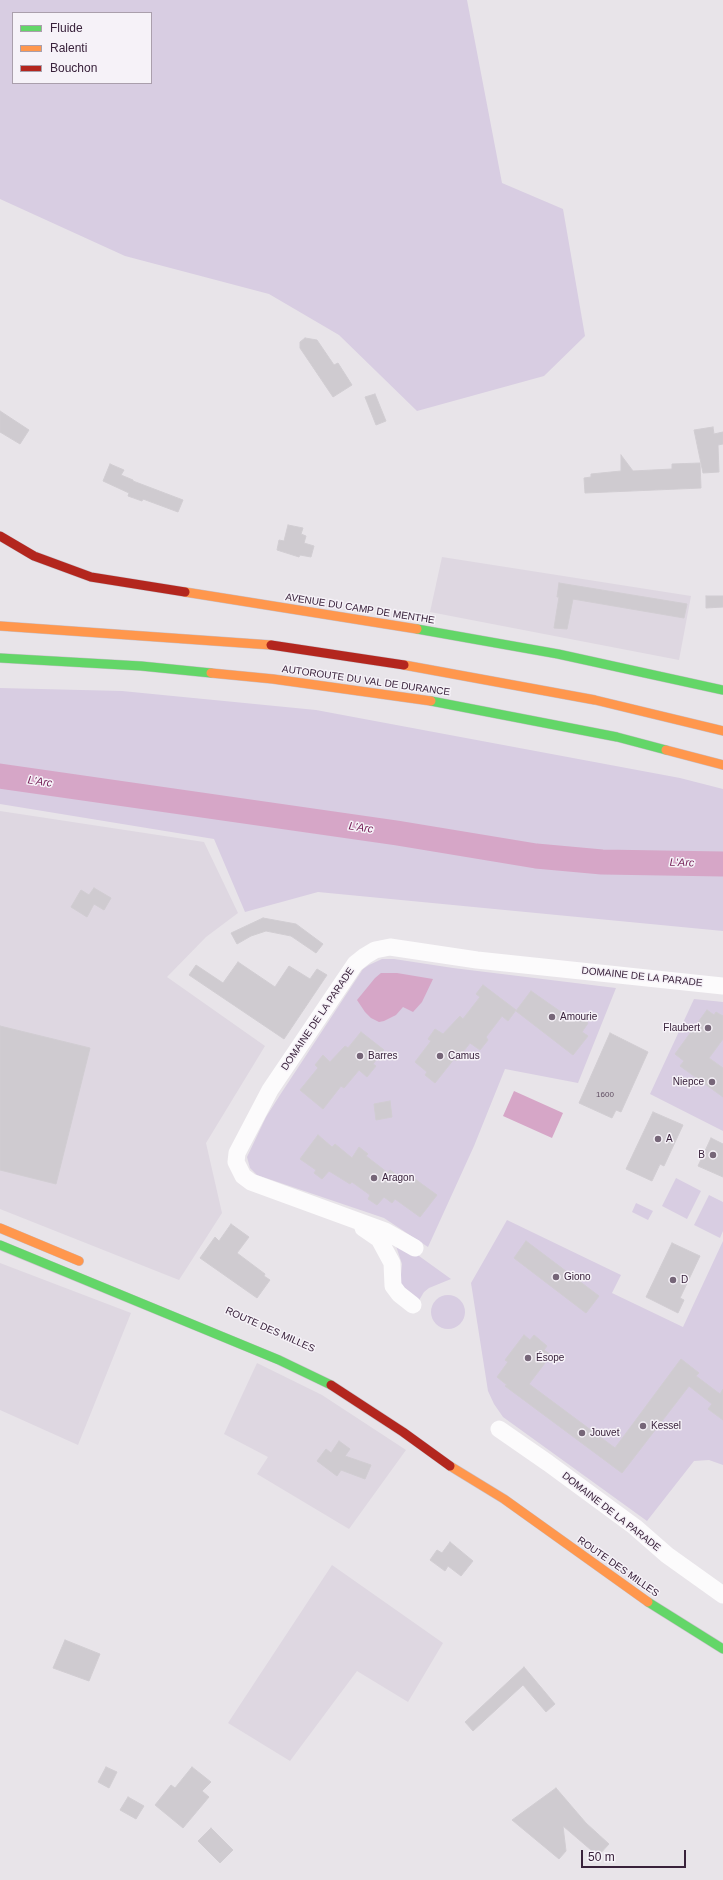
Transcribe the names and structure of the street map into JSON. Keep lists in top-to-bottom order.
{
  "streets": {
    "main road": ["AVENUE DU CAMP DE MENTHE", "AUTOROUTE DU VAL DE DURANCE", "ROUTE DES MILLES"],
    "street": ["DOMAINE DE LA PARADE"]
  },
  "water": ["L'Arc"],
  "places": [
    "Amourie",
    "Flaubert",
    "Barres",
    "Camus",
    "Niepce",
    "A",
    "B",
    "Aragon",
    "Giono",
    "D",
    "Ésope",
    "Kessel",
    "Jouvet"
  ],
  "house_numbers": ["1600"],
  "legend": ["Fluide", "Ralenti", "Bouchon"],
  "scale_bar": "50 m"
}
